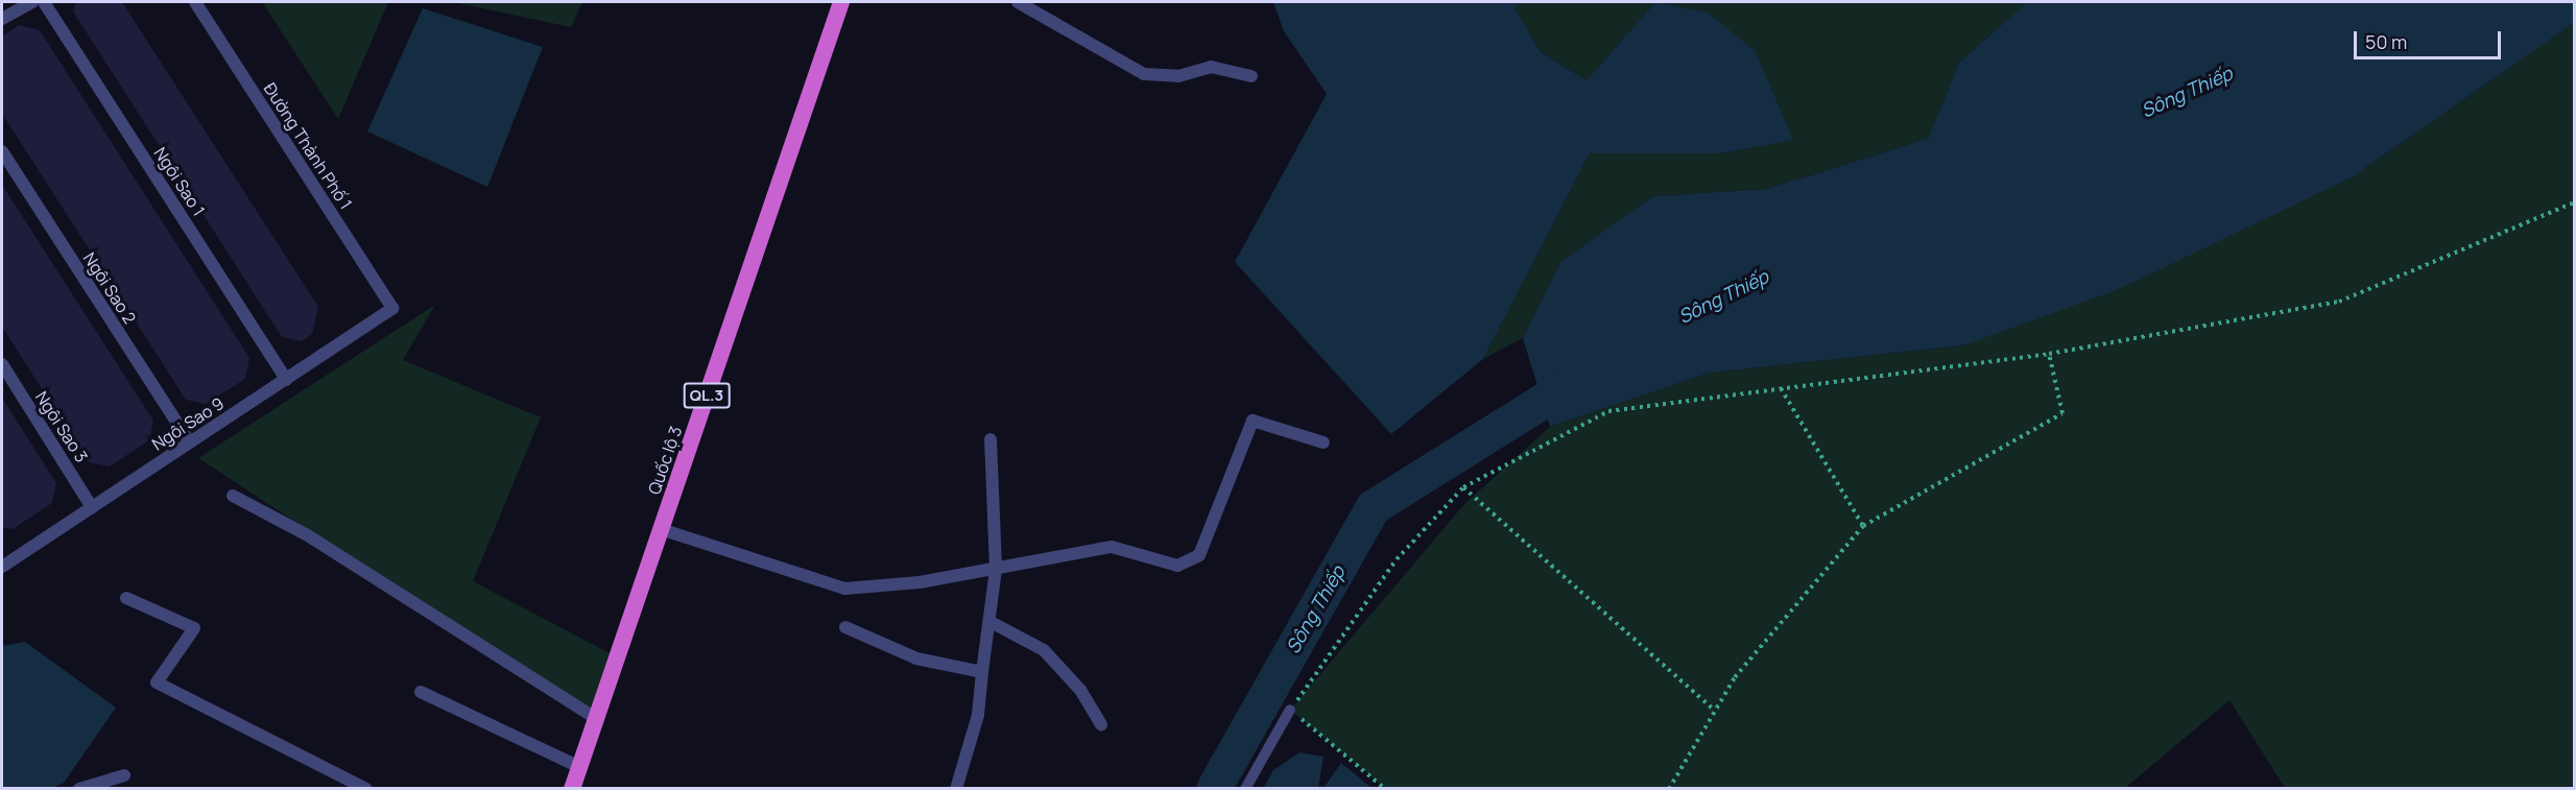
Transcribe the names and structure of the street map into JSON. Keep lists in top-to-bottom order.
{
  "streets": {
    "highway": ["QL.3", "Quốc lộ 3"],
    "street": [
      "Đường Thành Phố 1",
      "Ngôi Sao 1",
      "Ngôi Sao 2",
      "Ngôi Sao 9",
      "Ngôi Sao 3"
    ]
  },
  "crossings": [
    ["Đường Thành Phố 1", "Ngôi Sao 9"],
    ["Ngôi Sao 1", "Ngôi Sao 9"],
    ["Ngôi Sao 2", "Ngôi Sao 9"],
    ["Ngôi Sao 9", "Ngôi Sao 3"]
  ],
  "water": ["Sông Thiếp"],
  "scale_bar": "50 m"
}
